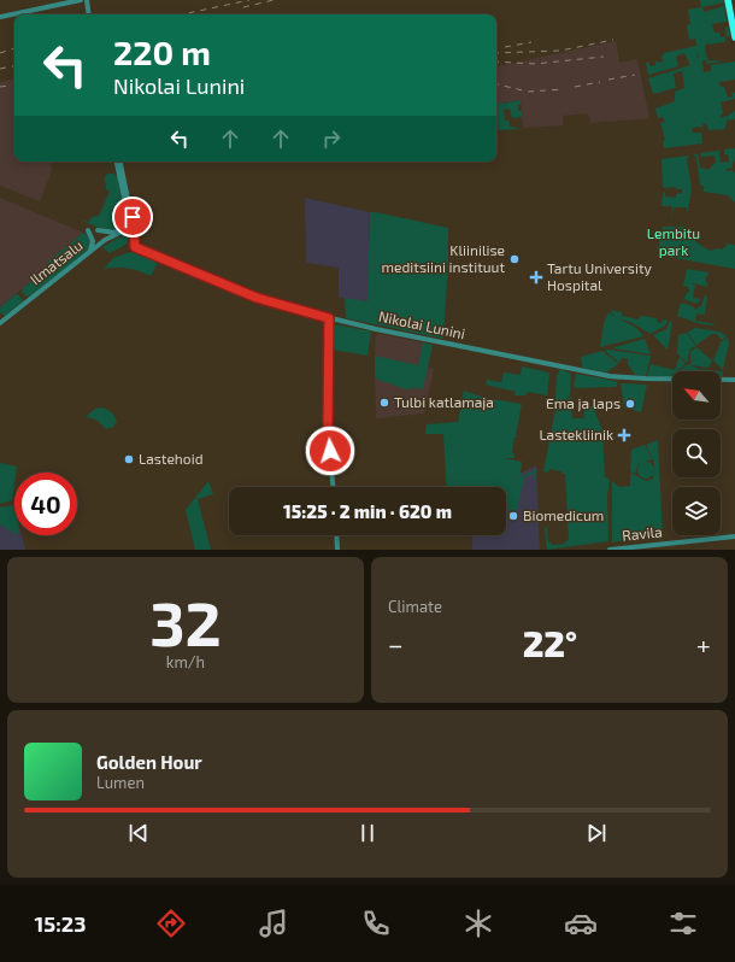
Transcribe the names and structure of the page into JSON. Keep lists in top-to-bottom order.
{
  "streets": {
    "street": ["Ilmatsalu", "Nikolai Lunini", "Ravila"]
  },
  "crossings": [
    ["Ilmatsalu", "Nikolai Lunini"]
  ],
  "parks": ["Lembitu park"],
  "places": {
    "other": [
      "Kliinilise meditsiini instituut",
      "Tulbi katlamaja",
      "Ema ja laps",
      "Lastehoid",
      "Biomedicum"
    ],
    "health": ["Tartu University Hospital", "Lastekliinik"]
  },
  "north": "top left",
  "page": {
    "turn": ["220 m", "Nikolai Lunini"],
    "limit": "40",
    "trip": "15:25 · 2 min · 620 m",
    "tile": [
      ["32", "km/h"],
      "Climate"
    ],
    "heat": ["−", "22°", "+"],
    "song": ["Golden Hour", "Lumen"],
    "tabs": "15:23"
  }
}
